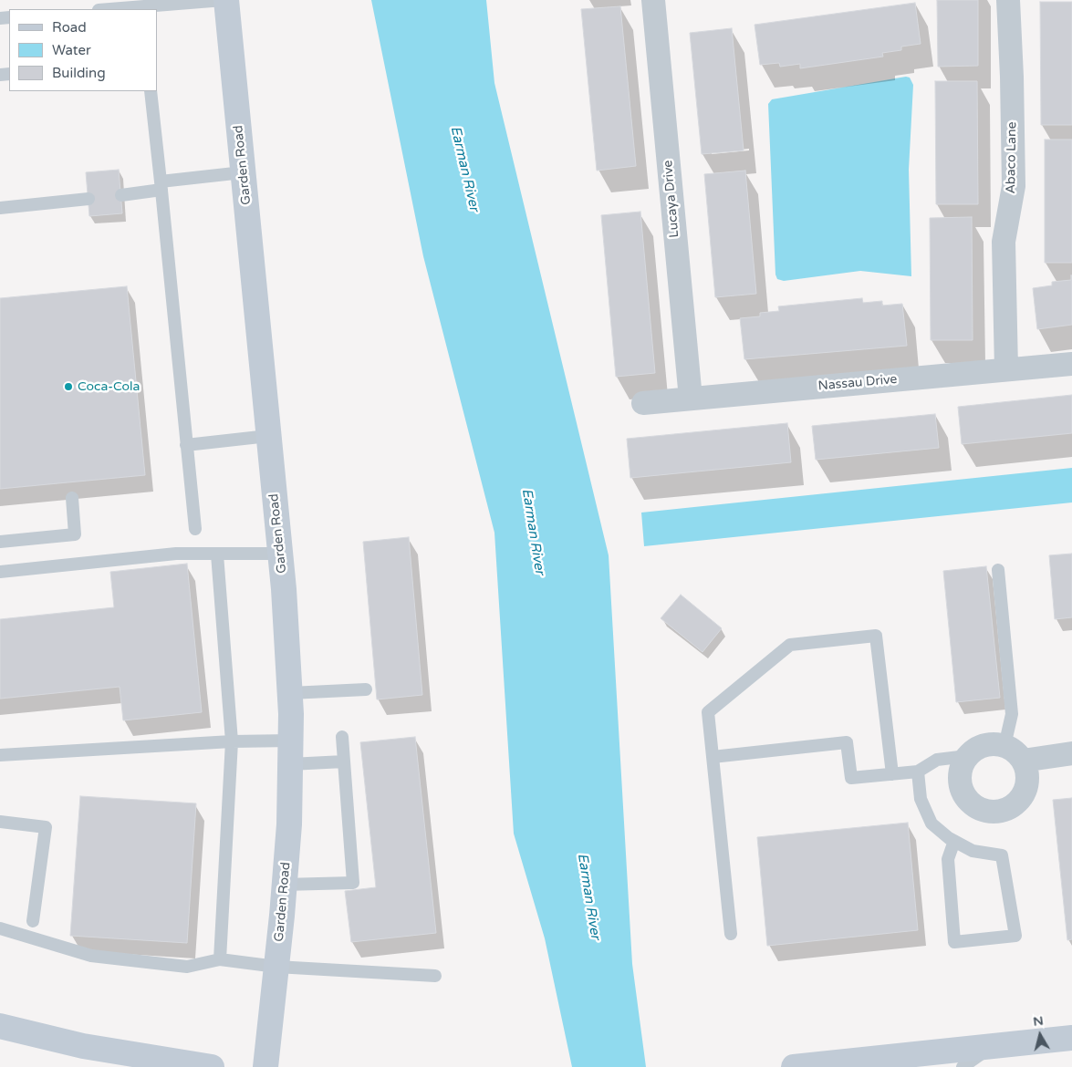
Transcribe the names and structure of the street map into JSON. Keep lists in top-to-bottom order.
{
  "streets": {
    "street": [
      "Abaco Lane",
      "Garden Road",
      "Lucaya Drive",
      "Nassau Drive"
    ]
  },
  "crossings": [
    ["Abaco Lane", "Nassau Drive"],
    ["Lucaya Drive", "Nassau Drive"]
  ],
  "water": ["Earman River"],
  "places": ["Coca-Cola"],
  "legend": ["Road", "Water", "Building"],
  "north": "top"
}
